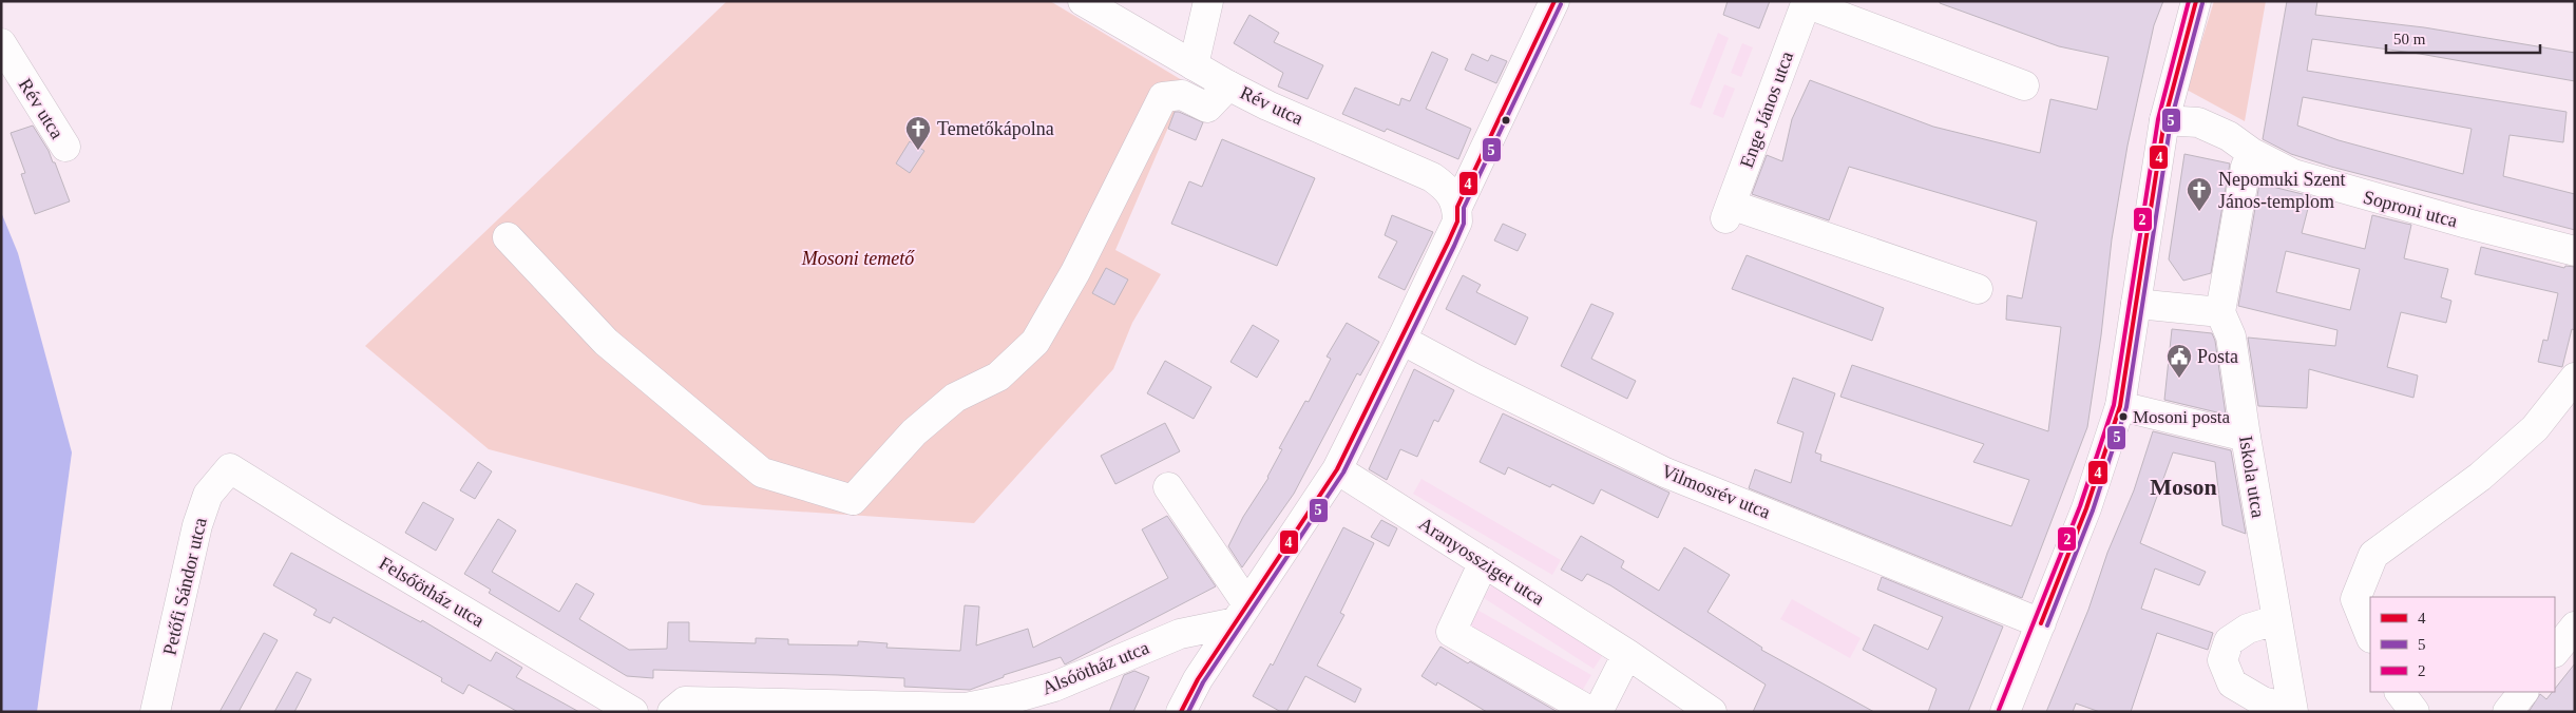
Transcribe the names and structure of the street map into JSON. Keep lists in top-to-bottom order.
{
  "streets": {
    "street": [
      "Rév utca",
      "Enge János utca",
      "Soproni utca",
      "Iskola utca",
      "Vilmosrév utca",
      "Aranyossziget utca",
      "Petőfi Sándor utca",
      "Felsőötház utca",
      "Alsóötház utca"
    ]
  },
  "crossings": [
    ["Petőfi Sándor utca", "Felsőötház utca"]
  ],
  "districts": ["Moson"],
  "parks": ["Mosoni temető"],
  "places": {
    "church": ["Temetőkápolna", "Nepomuki Szent János-templom"],
    "public building": ["Posta"],
    "other": ["Mosoni posta"]
  },
  "lines": ["transit line 4", "transit line 2", "transit line 5"],
  "legend": ["4", "5", "2"],
  "scale_bar": "50 m"
}
